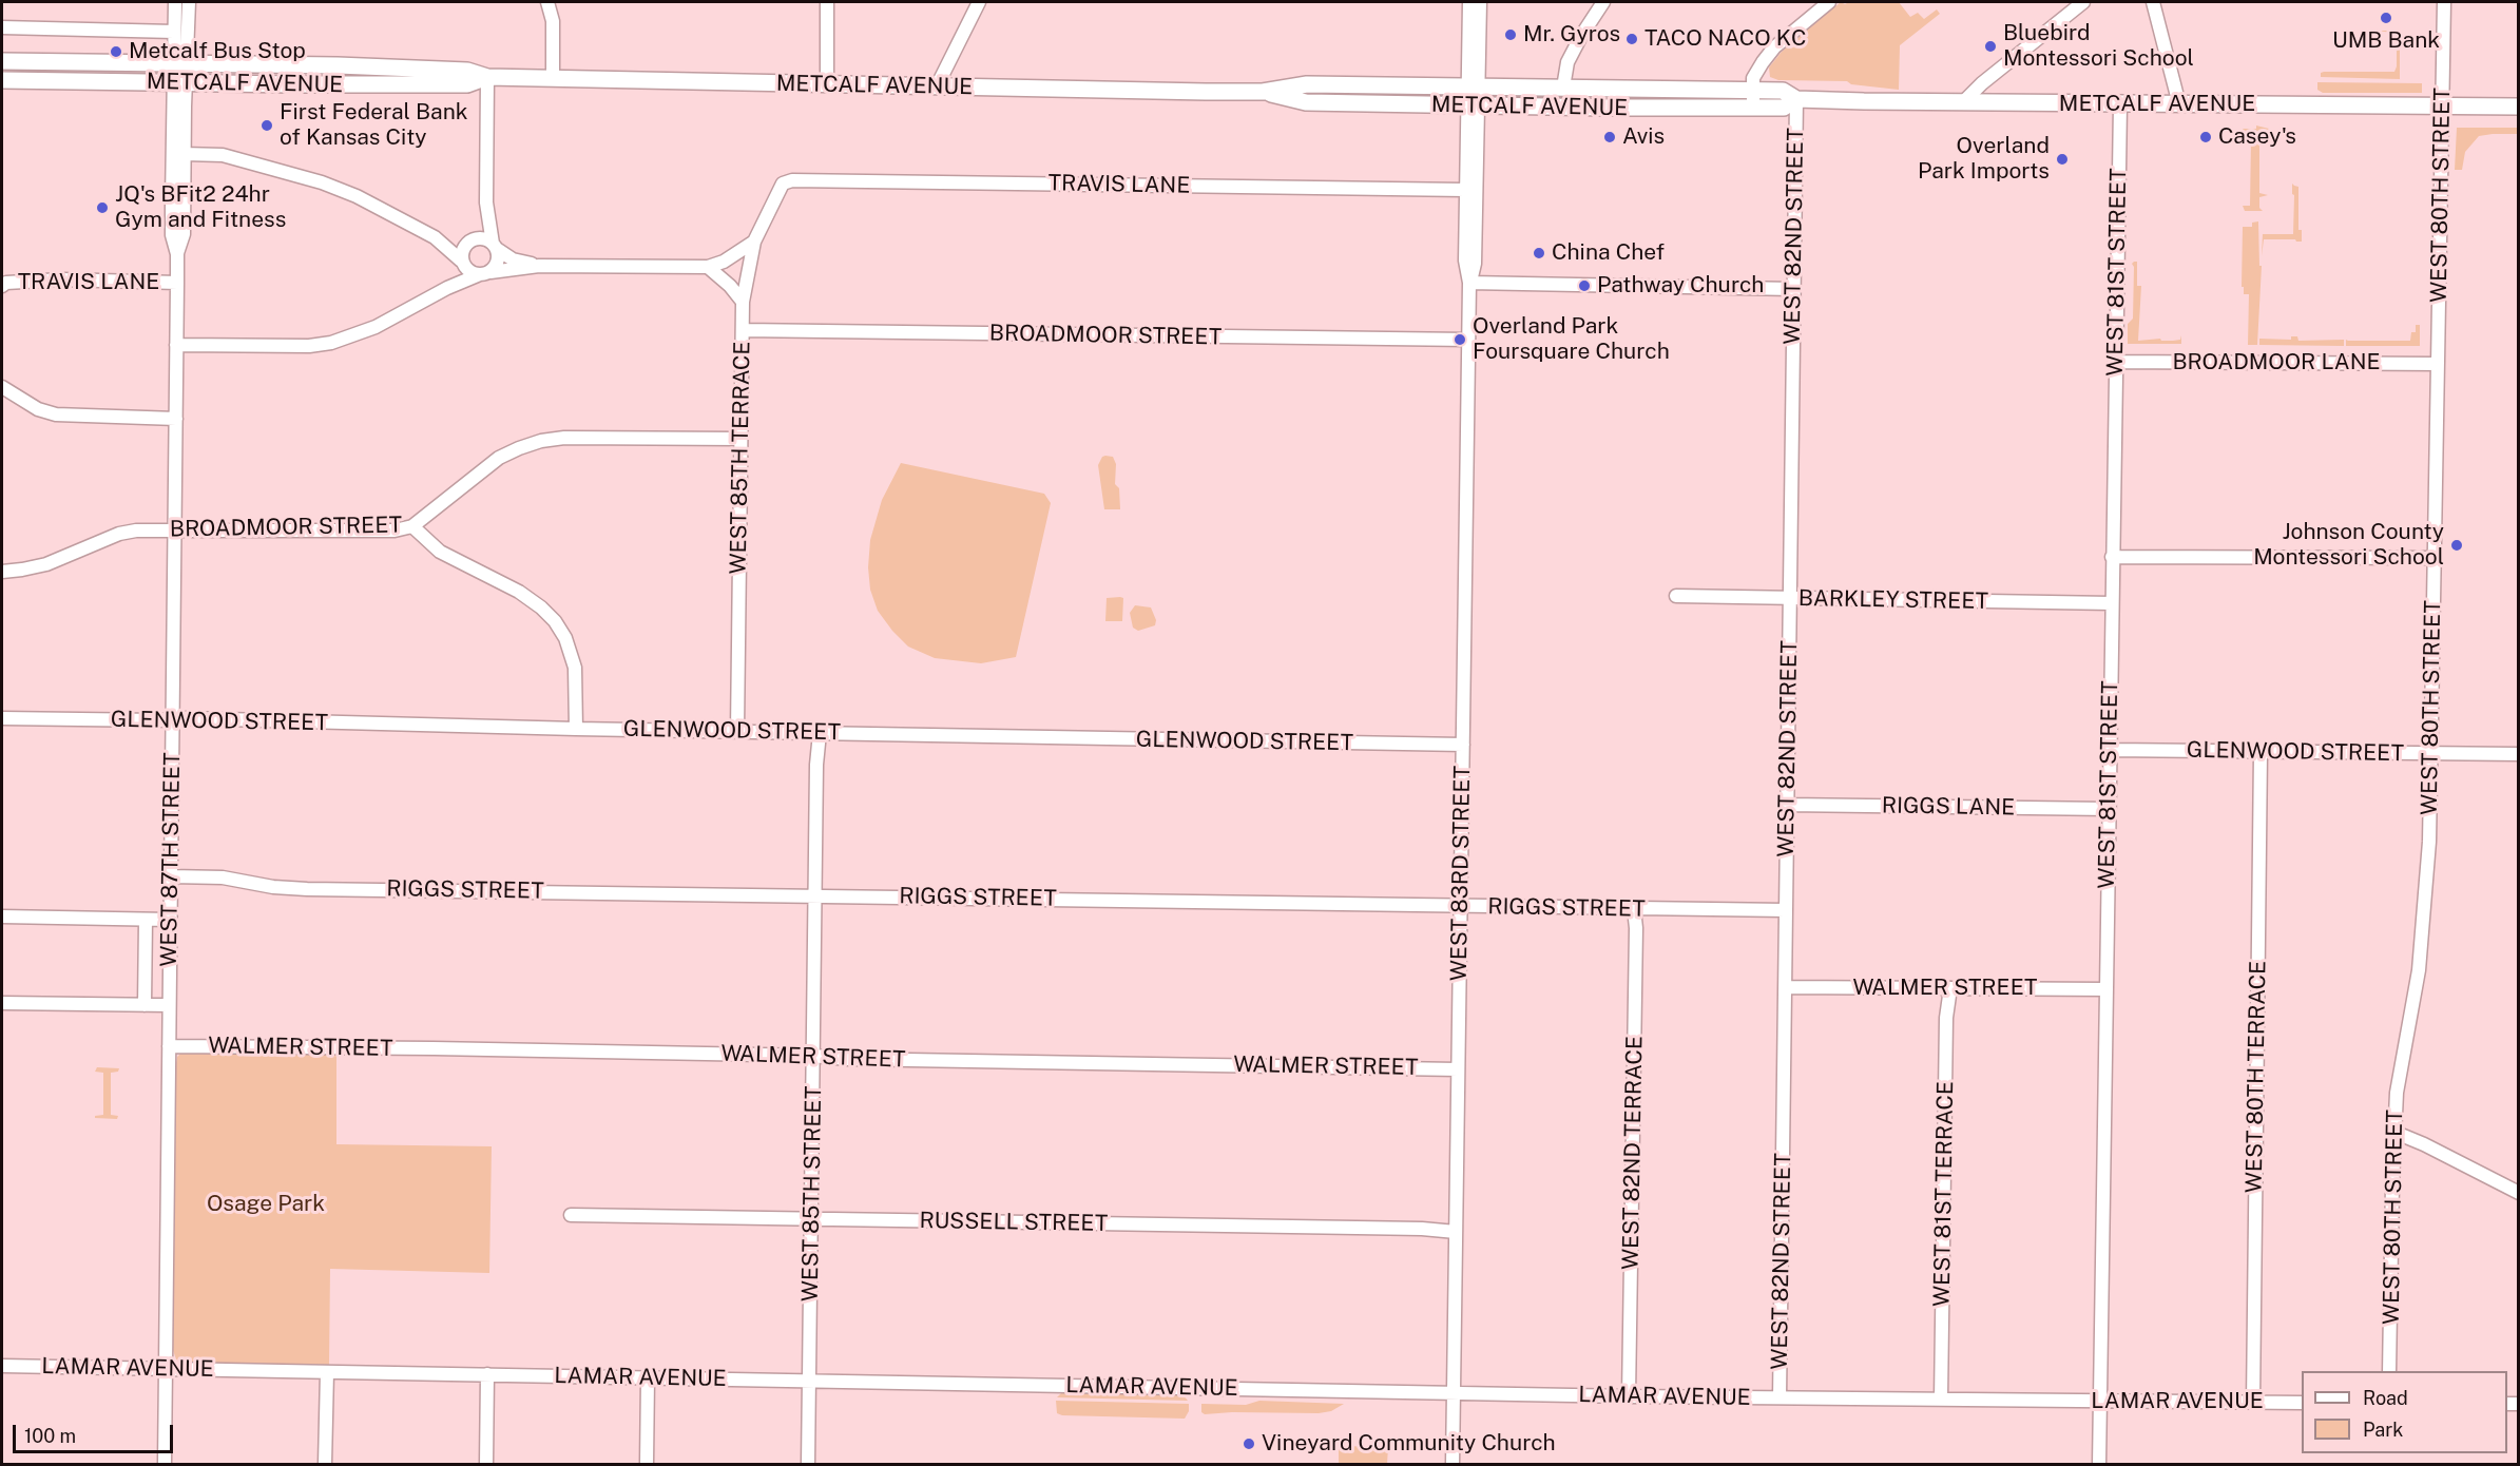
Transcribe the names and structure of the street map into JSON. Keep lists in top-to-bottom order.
{
  "streets": {
    "main road": ["METCALF AVENUE"],
    "street": [
      "TRAVIS LANE",
      "WEST 80TH STREET",
      "WEST 82ND STREET",
      "WEST 81ST STREET",
      "BROADMOOR STREET",
      "BROADMOOR LANE",
      "WEST 85TH TERRACE",
      "BARKLEY STREET",
      "GLENWOOD STREET",
      "RIGGS LANE",
      "WEST 87TH STREET",
      "WEST 83RD STREET",
      "RIGGS STREET",
      "WALMER STREET",
      "WEST 80TH TERRACE",
      "WEST 82ND TERRACE",
      "WEST 85TH STREET",
      "WEST 81ST TERRACE",
      "RUSSELL STREET",
      "LAMAR AVENUE"
    ]
  },
  "crossings": [
    ["METCALF AVENUE", "WEST 80TH STREET"],
    ["METCALF AVENUE", "WEST 82ND STREET"],
    ["METCALF AVENUE", "WEST 81ST STREET"],
    ["METCALF AVENUE", "WEST 87TH STREET"],
    ["METCALF AVENUE", "WEST 83RD STREET"],
    ["TRAVIS LANE", "WEST 85TH TERRACE"],
    ["TRAVIS LANE", "WEST 87TH STREET"],
    ["TRAVIS LANE", "WEST 83RD STREET"],
    ["WEST 80TH STREET", "BROADMOOR LANE"],
    ["WEST 80TH STREET", "GLENWOOD STREET"],
    ["WEST 82ND STREET", "BARKLEY STREET"],
    ["WEST 82ND STREET", "RIGGS LANE"],
    ["WEST 82ND STREET", "RIGGS STREET"],
    ["WEST 82ND STREET", "WALMER STREET"],
    ["WEST 82ND STREET", "LAMAR AVENUE"],
    ["WEST 81ST STREET", "BROADMOOR LANE"],
    ["WEST 81ST STREET", "BARKLEY STREET"],
    ["WEST 81ST STREET", "GLENWOOD STREET"],
    ["WEST 81ST STREET", "RIGGS LANE"],
    ["WEST 81ST STREET", "WALMER STREET"],
    ["WEST 81ST STREET", "LAMAR AVENUE"],
    ["BROADMOOR STREET", "WEST 85TH TERRACE"],
    ["BROADMOOR STREET", "WEST 87TH STREET"],
    ["BROADMOOR STREET", "WEST 83RD STREET"],
    ["WEST 85TH TERRACE", "GLENWOOD STREET"],
    ["GLENWOOD STREET", "WEST 87TH STREET"],
    ["GLENWOOD STREET", "WEST 83RD STREET"],
    ["GLENWOOD STREET", "WEST 80TH TERRACE"],
    ["GLENWOOD STREET", "WEST 85TH STREET"],
    ["WEST 87TH STREET", "RIGGS STREET"],
    ["WEST 87TH STREET", "WALMER STREET"],
    ["WEST 87TH STREET", "LAMAR AVENUE"],
    ["WEST 83RD STREET", "RIGGS STREET"],
    ["WEST 83RD STREET", "WALMER STREET"],
    ["WEST 83RD STREET", "RUSSELL STREET"],
    ["WEST 83RD STREET", "LAMAR AVENUE"],
    ["RIGGS STREET", "WEST 82ND TERRACE"],
    ["RIGGS STREET", "WEST 85TH STREET"],
    ["WALMER STREET", "WEST 85TH STREET"],
    ["WALMER STREET", "WEST 81ST TERRACE"],
    ["WEST 80TH TERRACE", "LAMAR AVENUE"],
    ["WEST 82ND TERRACE", "LAMAR AVENUE"],
    ["WEST 85TH STREET", "RUSSELL STREET"],
    ["WEST 85TH STREET", "LAMAR AVENUE"],
    ["WEST 81ST TERRACE", "LAMAR AVENUE"]
  ],
  "parks": ["Osage Park"],
  "places": [
    "UMB Bank",
    "Mr. Gyros",
    "TACO NACO KC",
    "Bluebird Montessori School",
    "Metcalf Bus Stop",
    "First Federal Bank of Kansas City",
    "Avis",
    "Casey's",
    "Overland Park Imports",
    "JQ's BFit2 24hr Gym and Fitness",
    "China Chef",
    "Pathway Church",
    "Overland Park Foursquare Church",
    "Johnson County Montessori School",
    "Vineyard Community Church"
  ],
  "legend": ["Road", "Park"],
  "scale_bar": "100 m"
}
